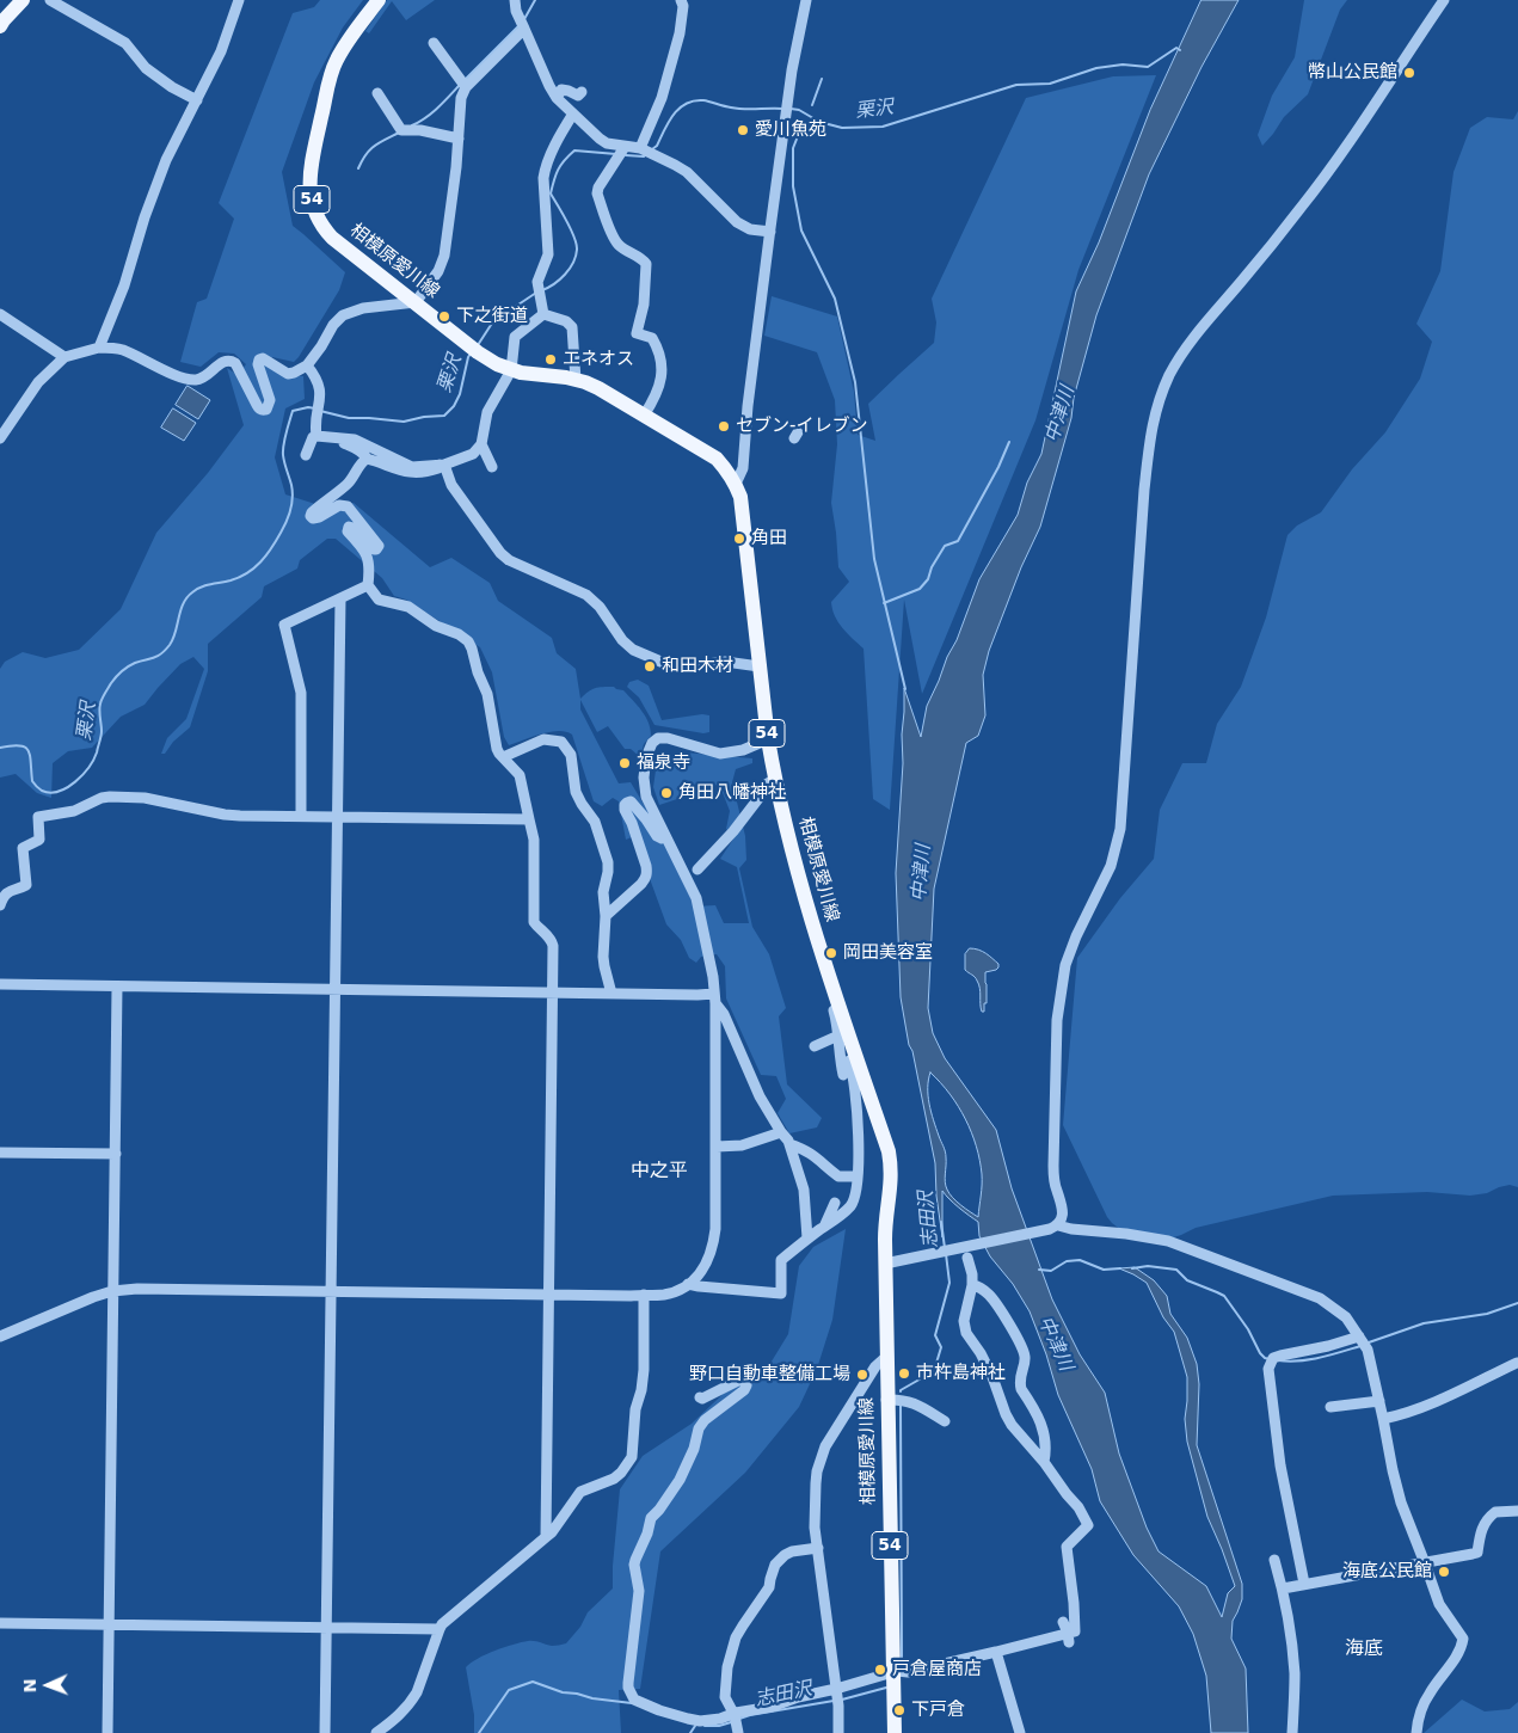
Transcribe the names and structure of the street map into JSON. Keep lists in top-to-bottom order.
{
  "streets": {
    "main road": ["54", "相模原愛川線"]
  },
  "districts": ["中之平", "海底"],
  "water": ["栗沢", "中津川", "志田沢"],
  "places": [
    "幣山公民館",
    "愛川魚苑",
    "下之街道",
    "エネオス",
    "セブン-イレブン",
    "角田",
    "和田木材",
    "福泉寺",
    "角田八幡神社",
    "岡田美容室",
    "市杵島神社",
    "野口自動車整備工場",
    "海底公民館",
    "戸倉屋商店",
    "下戸倉"
  ],
  "north": "left"
}
